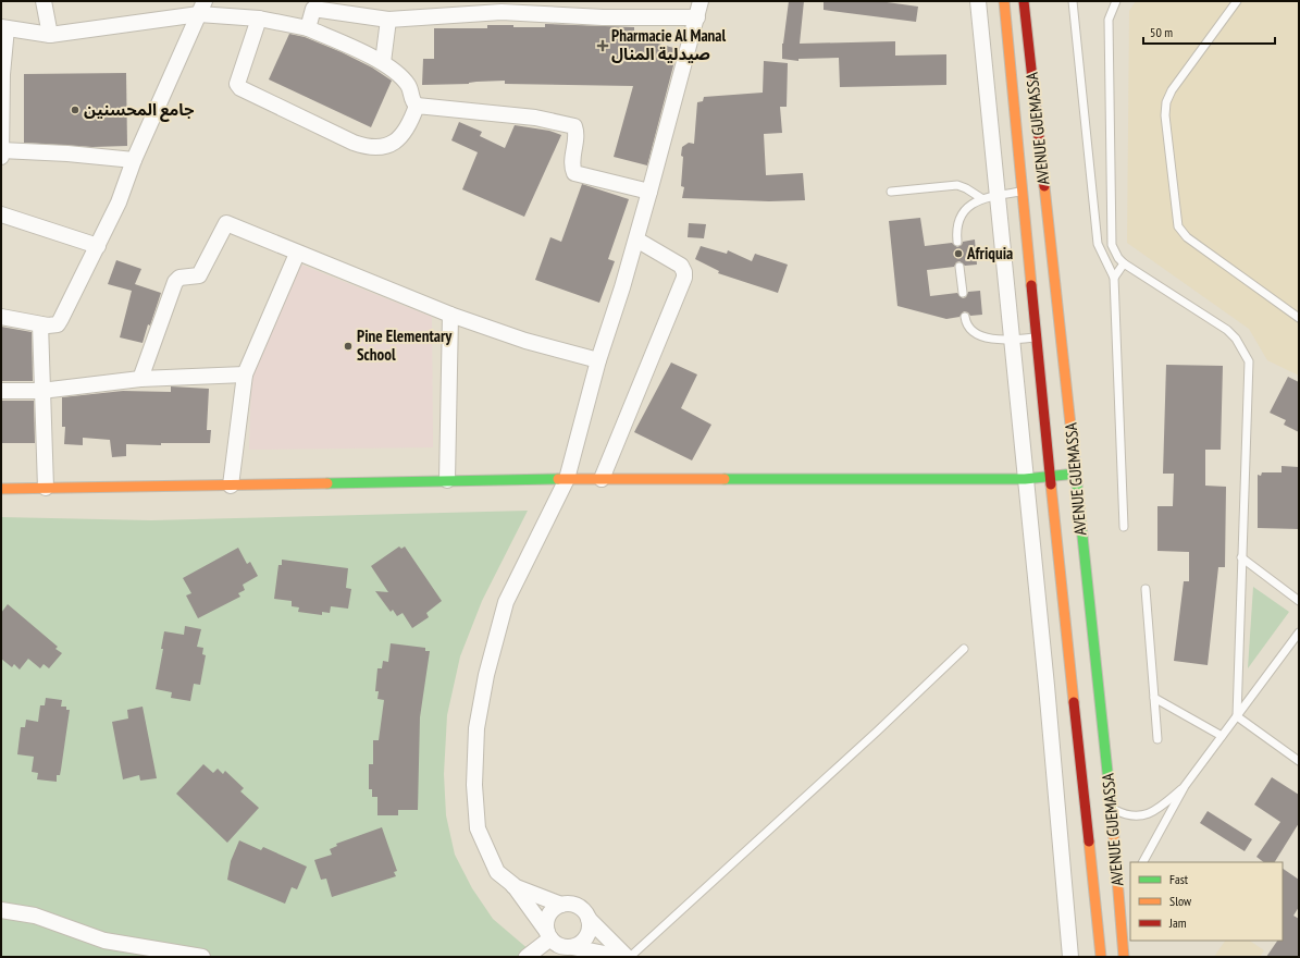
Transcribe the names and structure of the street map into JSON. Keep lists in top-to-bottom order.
{
  "streets": {
    "main road": ["AVENUE GUEMASSA"]
  },
  "places": {
    "health": ["Pharmacie Al Manal صيدلية المنال"],
    "other": ["جامع المحسنين", "Afriquia", "Pine Elementary School"]
  },
  "legend": ["Fast", "Slow", "Jam"],
  "scale_bar": "50 m"
}
